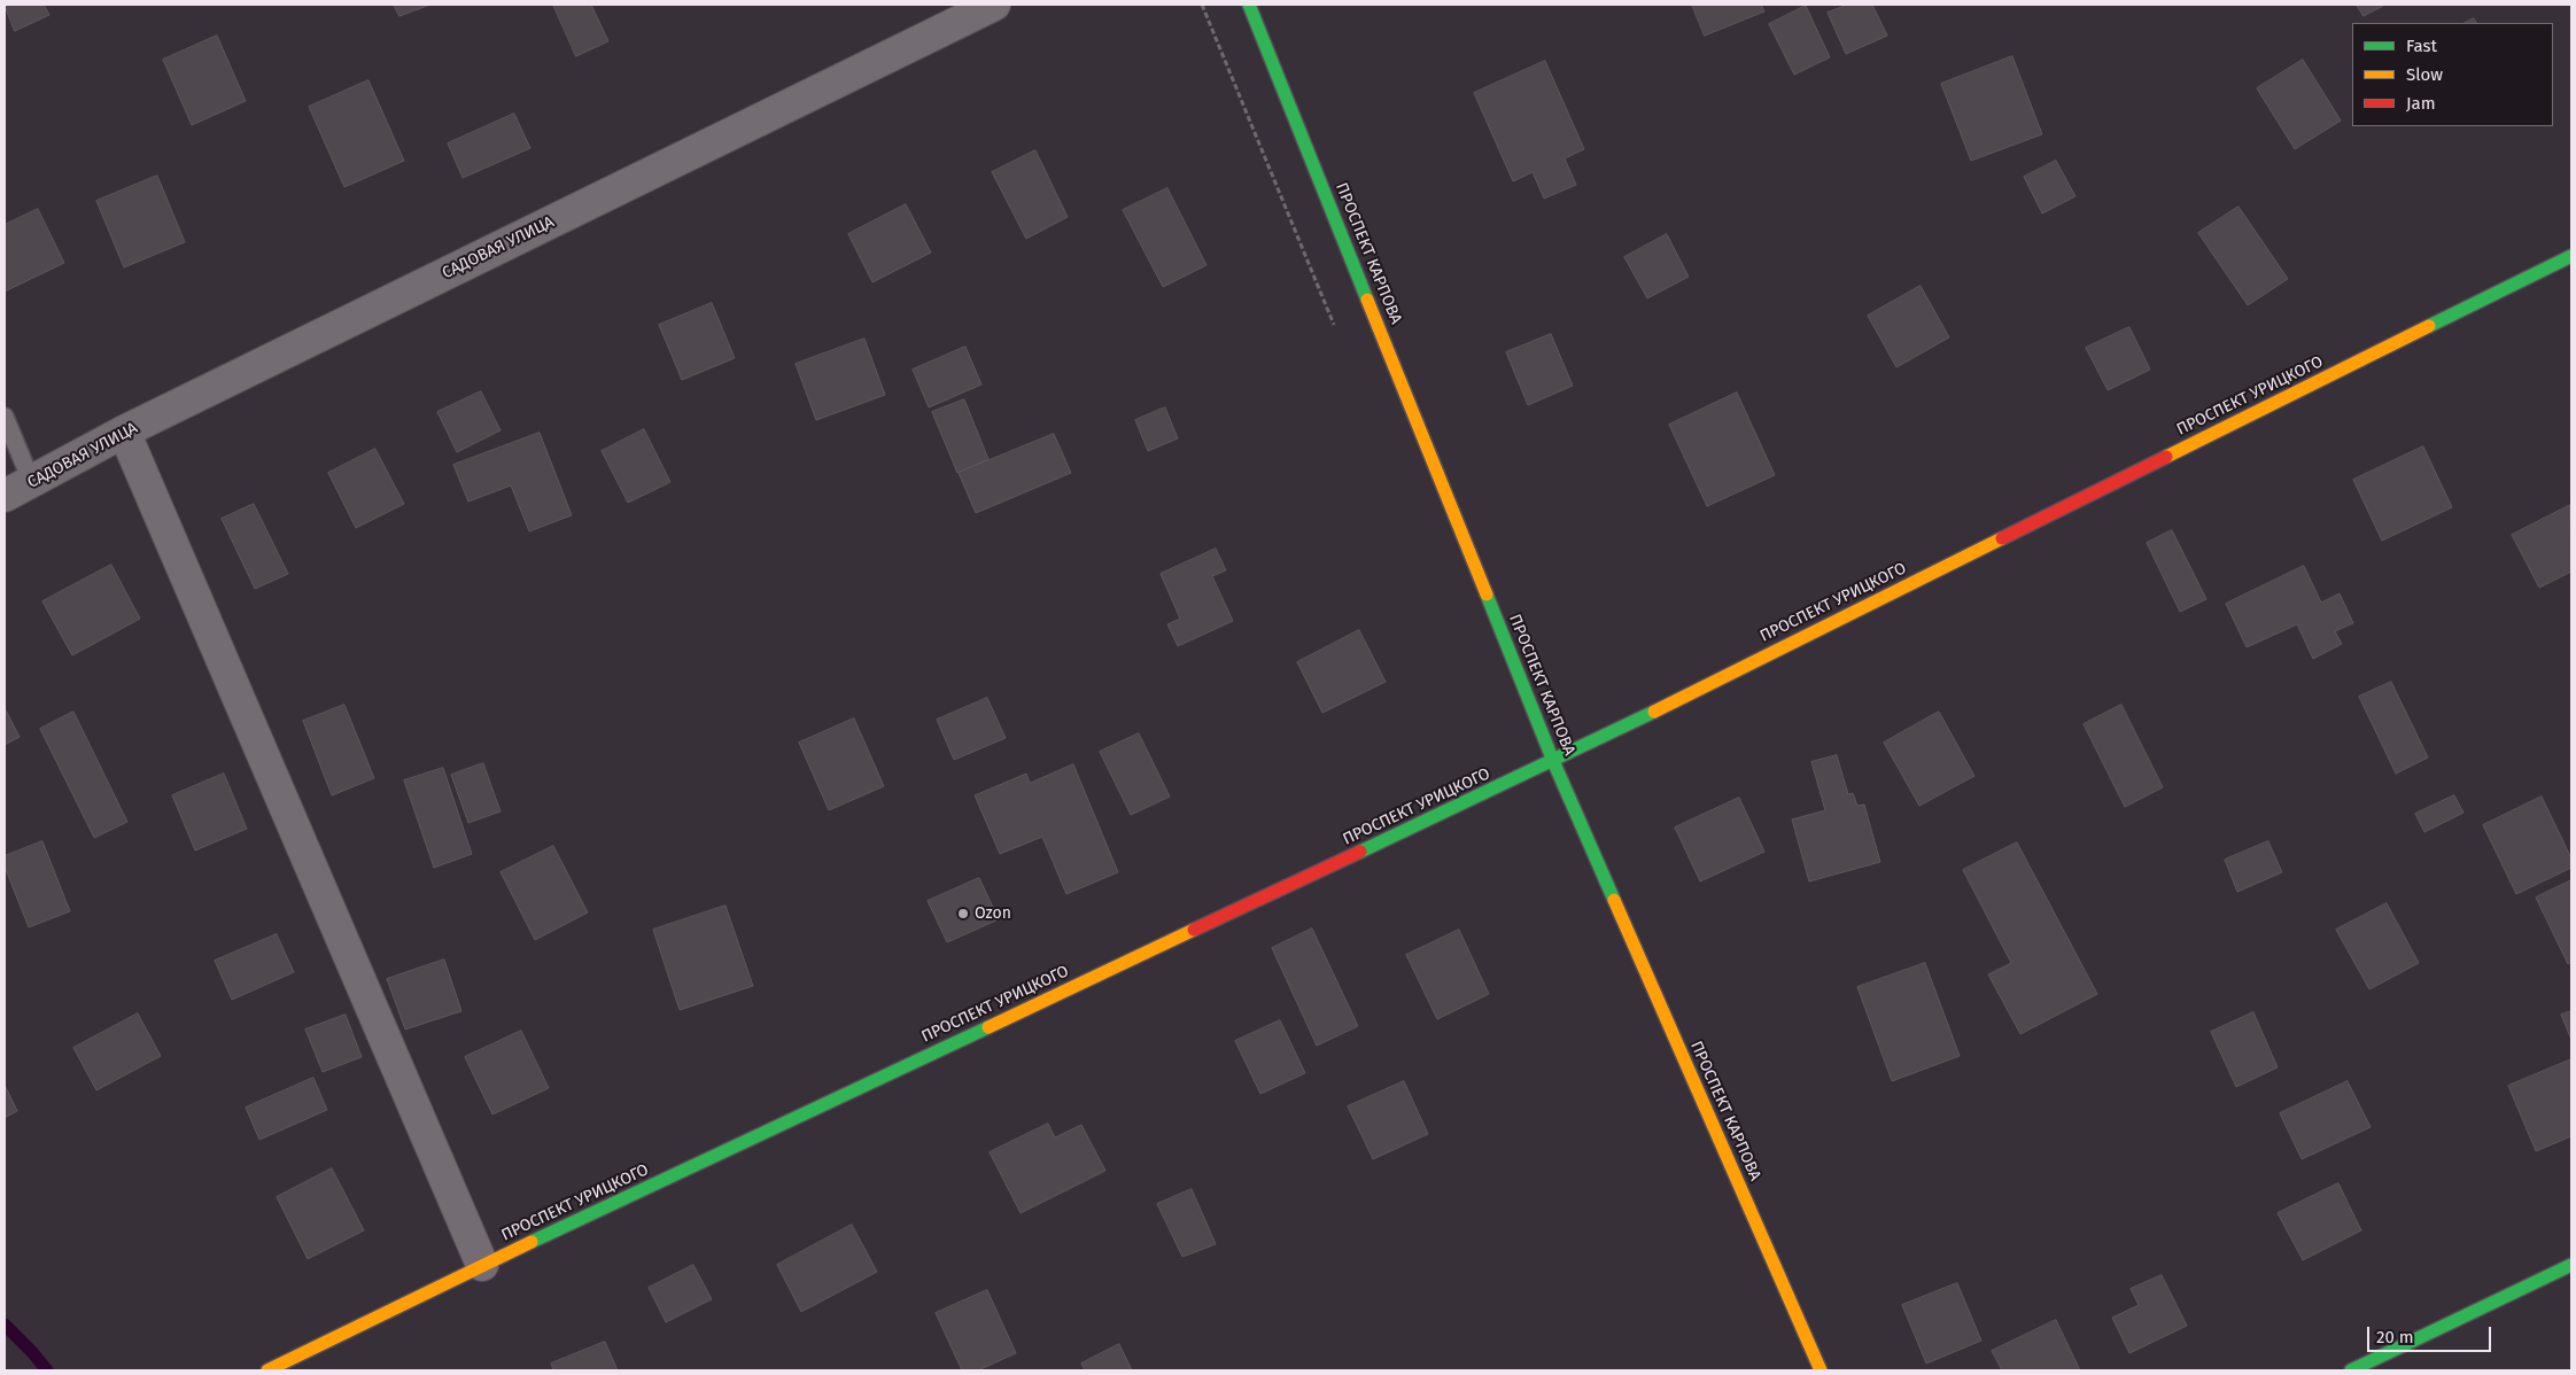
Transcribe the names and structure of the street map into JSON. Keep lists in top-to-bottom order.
{
  "streets": {
    "street": ["САДОВАЯ УЛИЦА", "ПРОСПЕКТ КАРПОВА", "ПРОСПЕКТ УРИЦКОГО"]
  },
  "crossings": [
    ["ПРОСПЕКТ КАРПОВА", "ПРОСПЕКТ УРИЦКОГО"]
  ],
  "places": ["Ozon"],
  "legend": ["Fast", "Slow", "Jam"],
  "scale_bar": "20 m"
}
